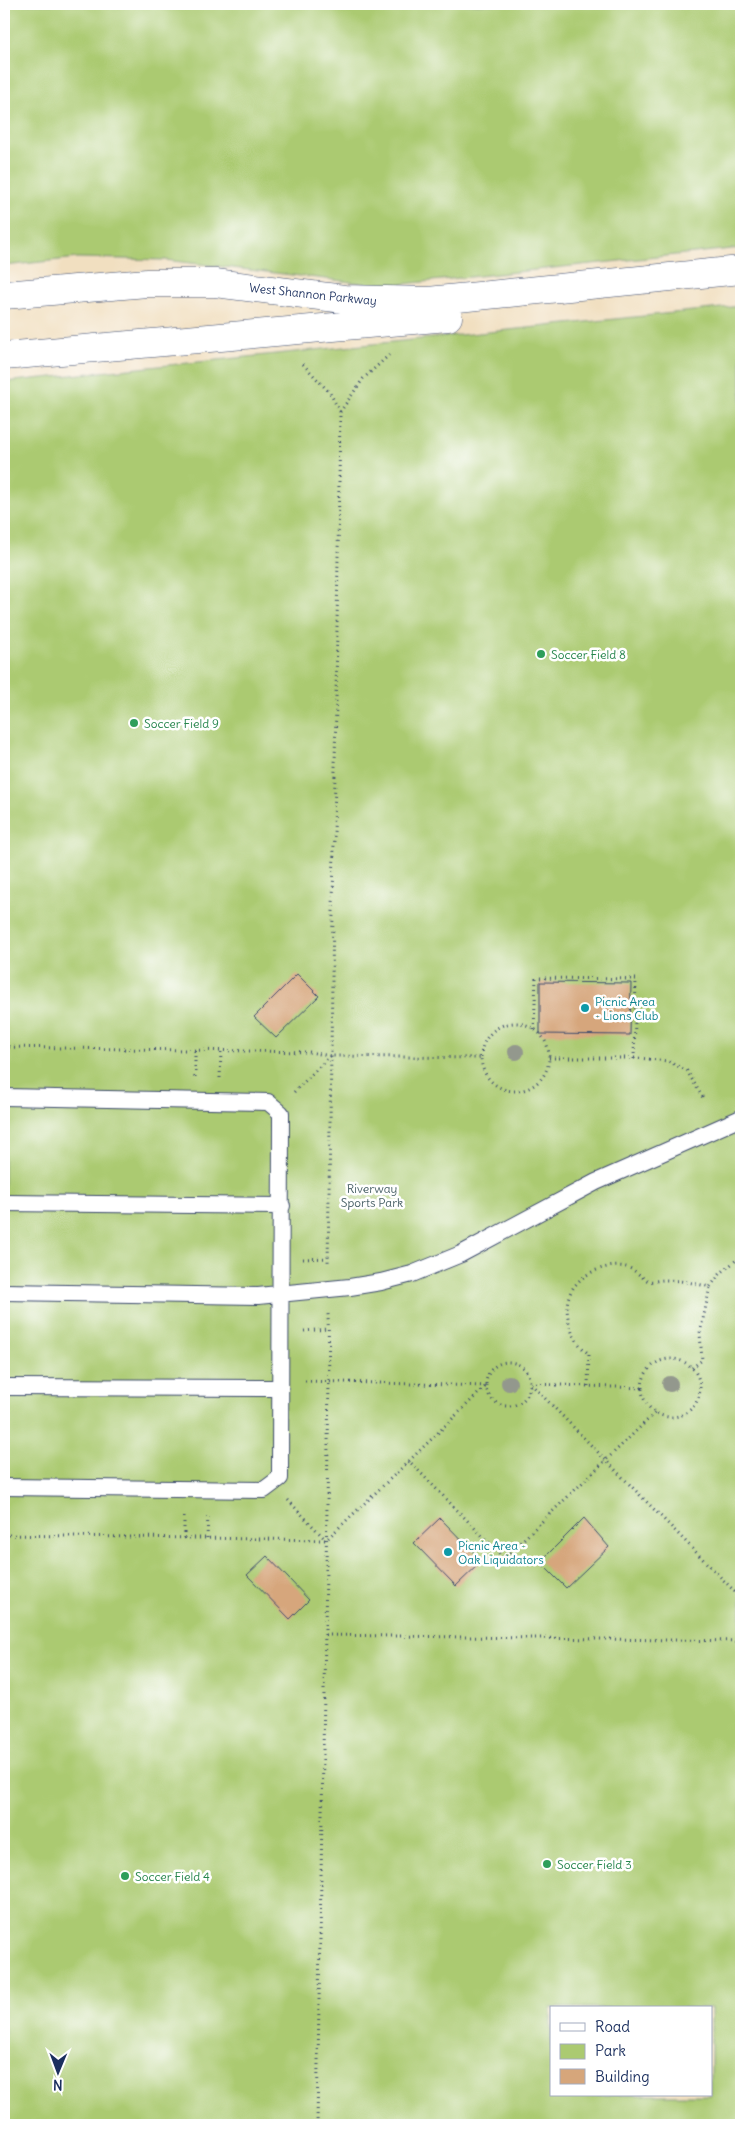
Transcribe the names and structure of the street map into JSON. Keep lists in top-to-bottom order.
{
  "streets": {
    "street": ["West Shannon Parkway"]
  },
  "parks": ["Riverway Sports Park"],
  "places": [
    "Soccer Field 8",
    "Soccer Field 9",
    "Picnic Area - Lions Club",
    "Picnic Area - Oak Liquidators",
    "Soccer Field 3",
    "Soccer Field 4"
  ],
  "legend": ["Road", "Park", "Building"],
  "north": "bottom"
}
